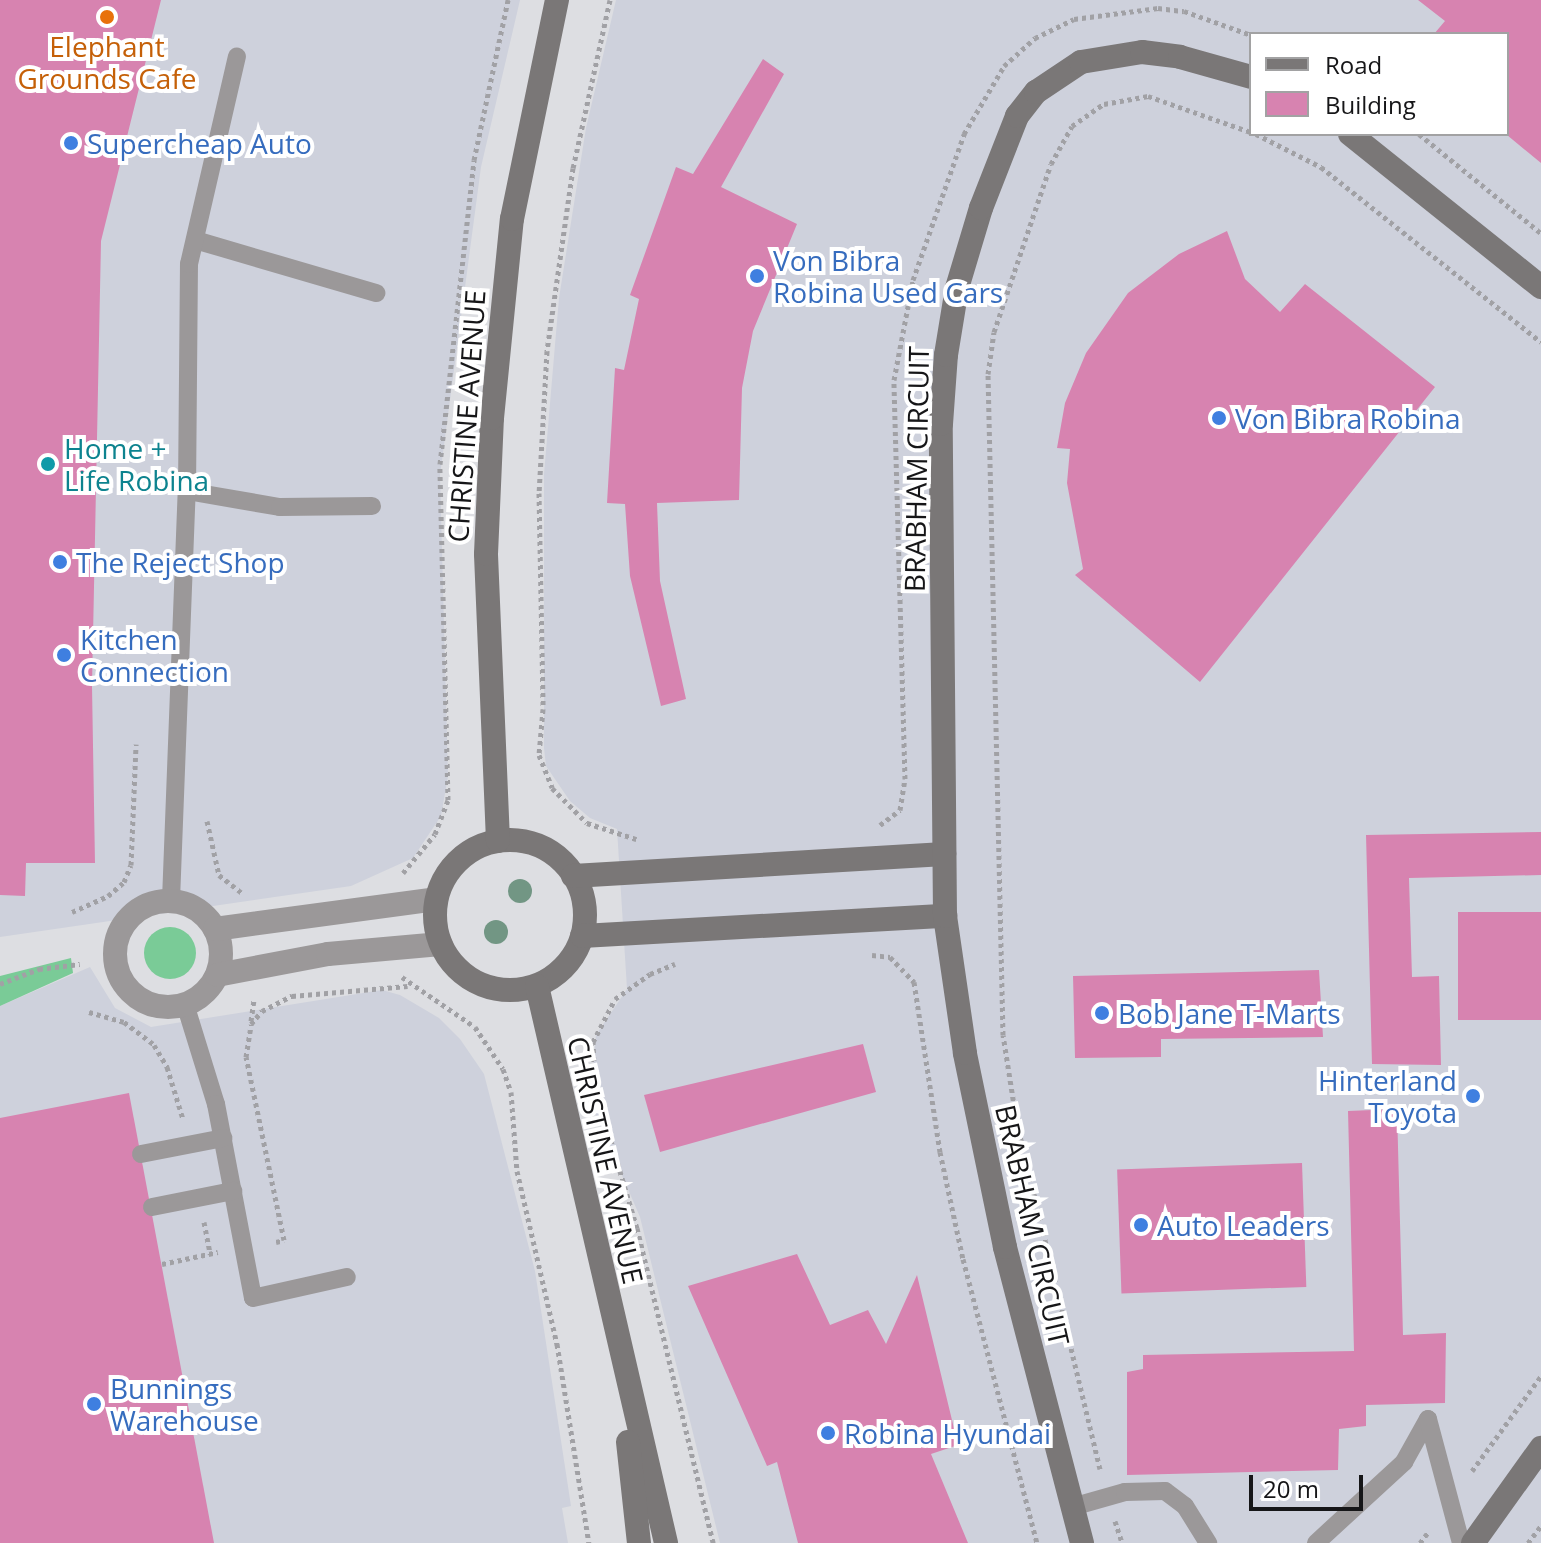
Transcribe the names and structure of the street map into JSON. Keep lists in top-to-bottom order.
{
  "streets": {
    "street": ["CHRISTINE AVENUE", "BRABHAM CIRCUIT"]
  },
  "places": [
    "Elephant Grounds Cafe",
    "Supercheap Auto",
    "Von Bibra Robina Used Cars",
    "Von Bibra Robina",
    "Home + Life Robina",
    "The Reject Shop",
    "Kitchen Connection",
    "Bob Jane T-Marts",
    "Hinterland Toyota",
    "Auto Leaders",
    "Bunnings Warehouse",
    "Robina Hyundai"
  ],
  "legend": ["Road", "Building"],
  "scale_bar": "20 m"
}
